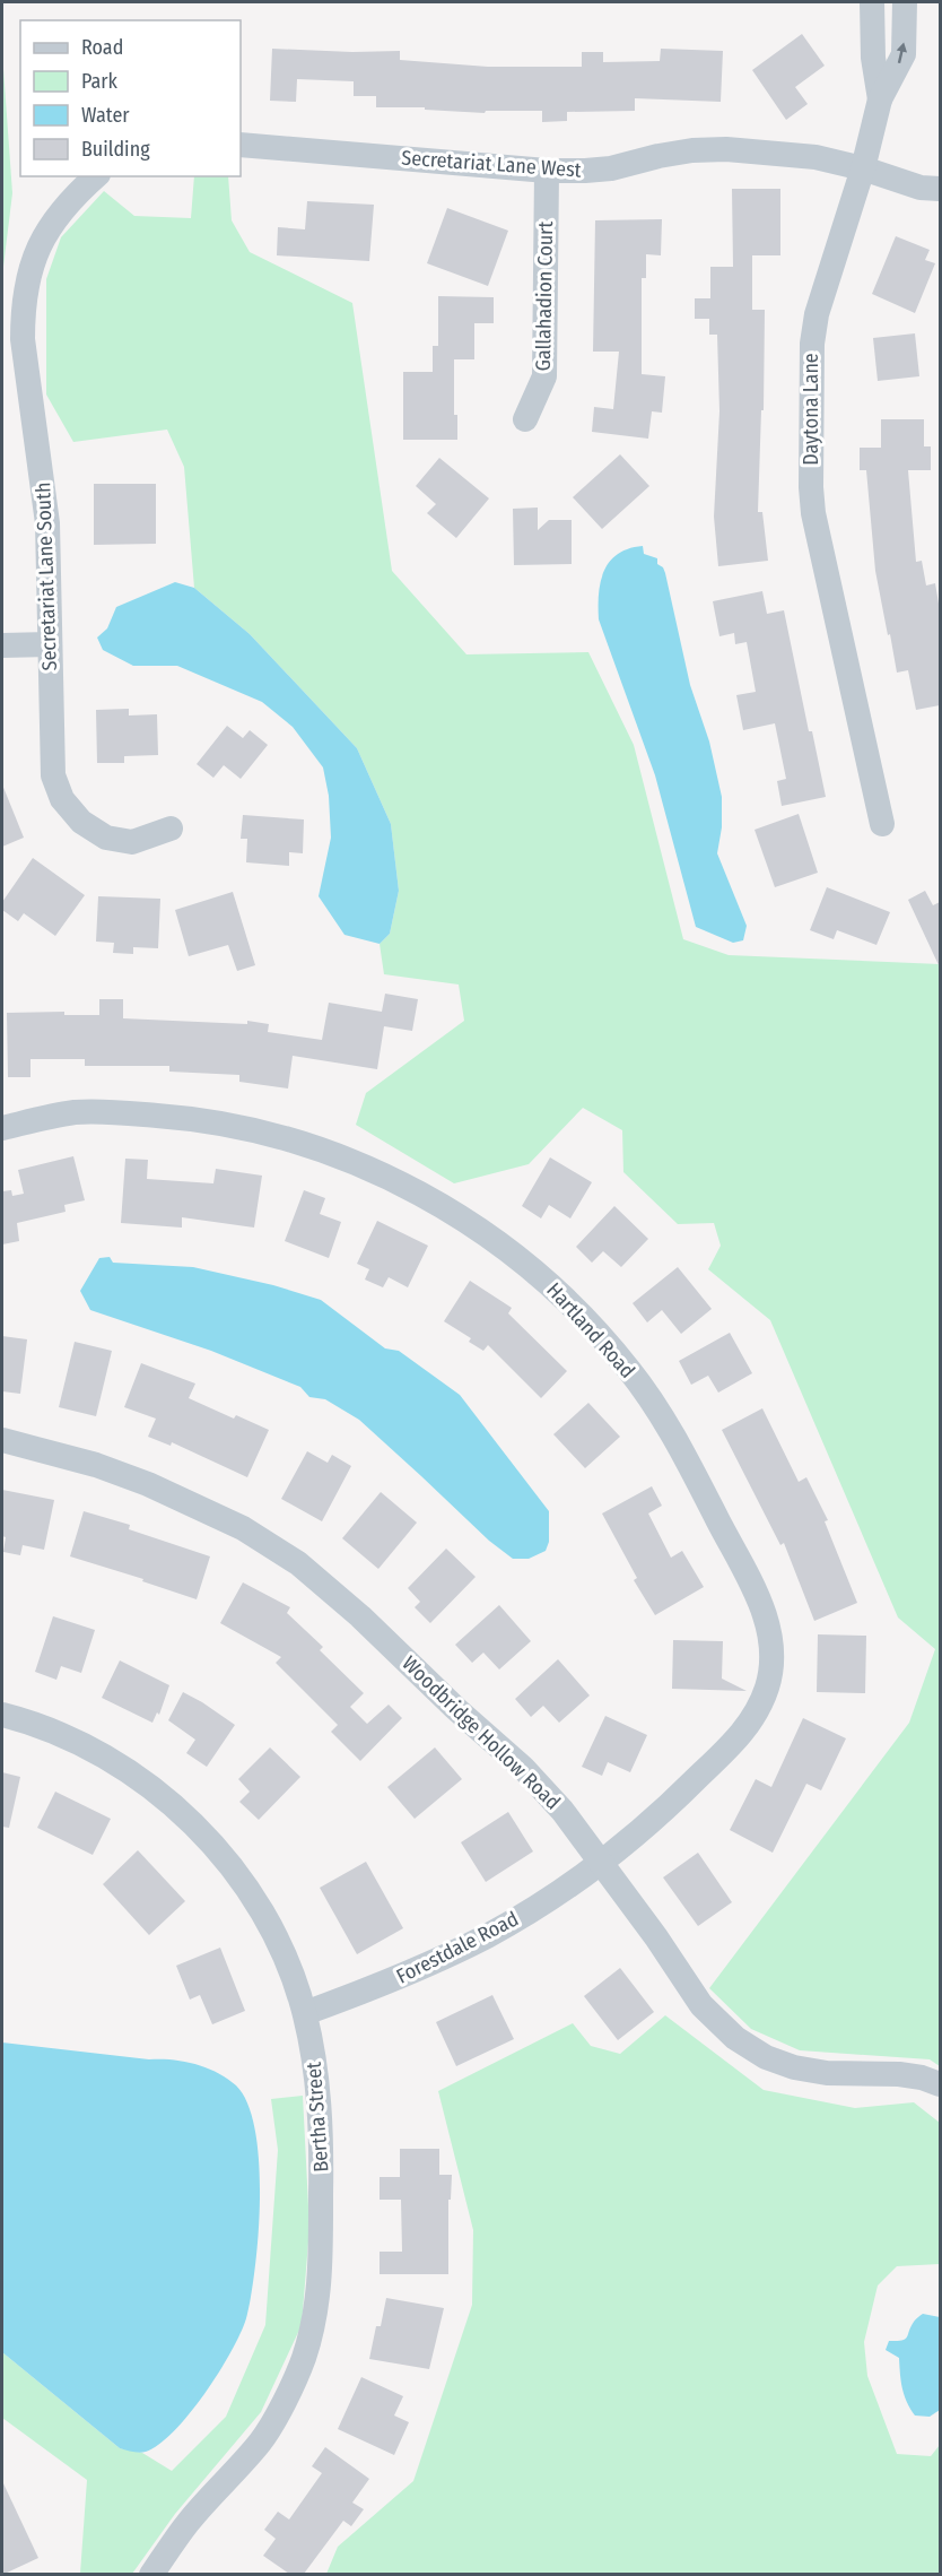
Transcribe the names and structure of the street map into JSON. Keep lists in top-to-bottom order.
{
  "streets": {
    "street": [
      "Secretariat Lane West",
      "Gallahadion Court",
      "Daytona Lane",
      "Secretariat Lane South",
      "Hartland Road",
      "Woodbridge Hollow Road",
      "Forestdale Road",
      "Bertha Street"
    ]
  },
  "crossings": [
    ["Secretariat Lane West", "Gallahadion Court"],
    ["Secretariat Lane West", "Daytona Lane"],
    ["Hartland Road", "Woodbridge Hollow Road"],
    ["Hartland Road", "Forestdale Road"],
    ["Woodbridge Hollow Road", "Forestdale Road"],
    ["Forestdale Road", "Bertha Street"]
  ],
  "legend": [
    "Road",
    "Park",
    "Water",
    "Building"
  ]
}
